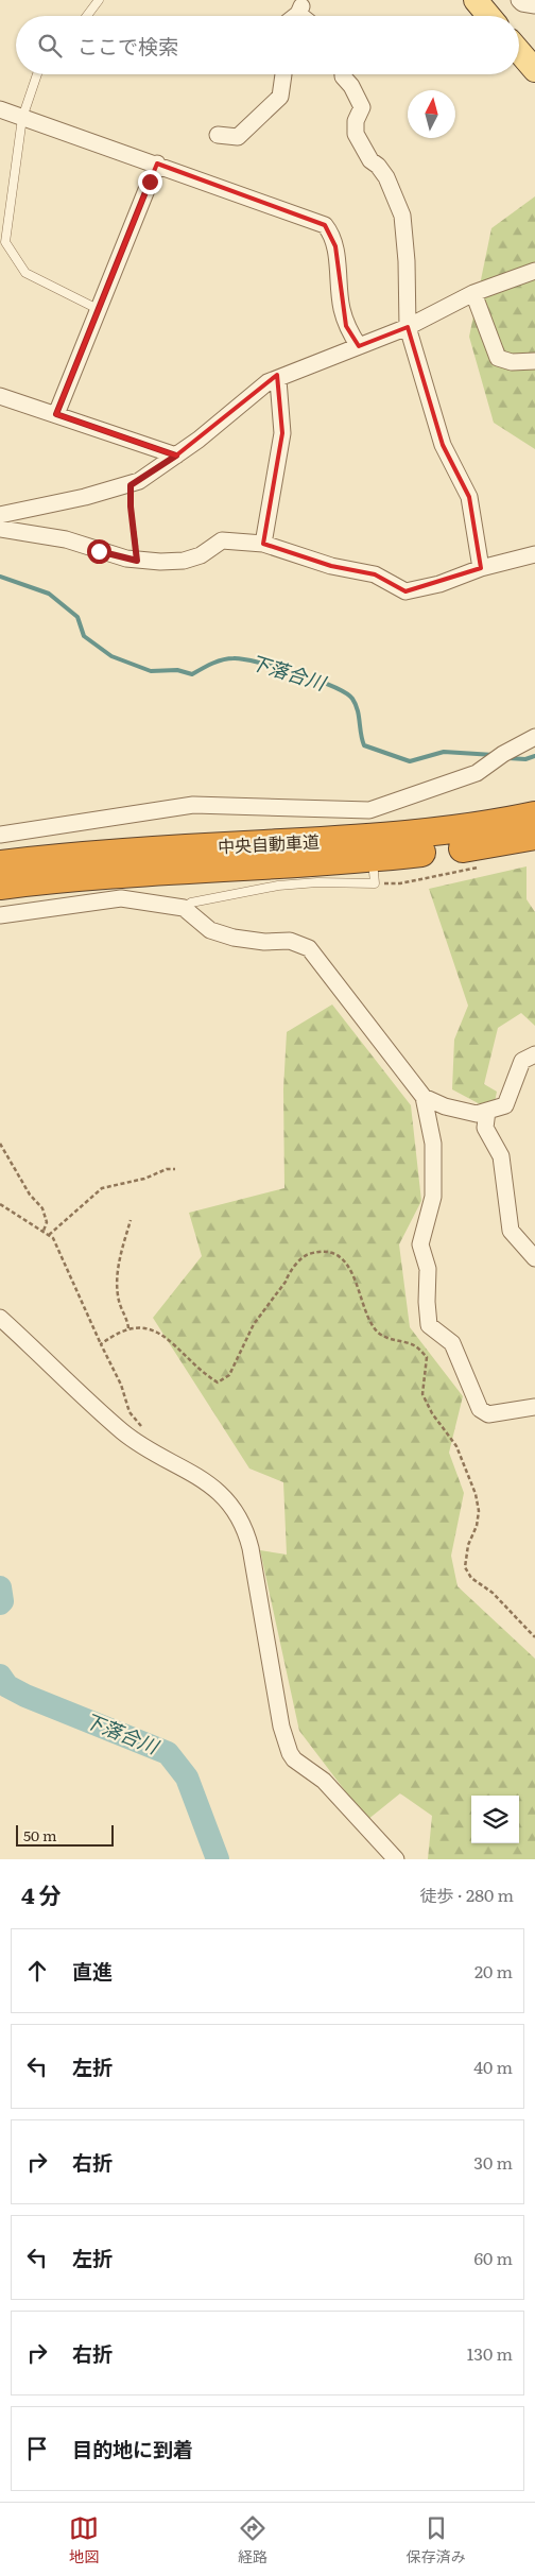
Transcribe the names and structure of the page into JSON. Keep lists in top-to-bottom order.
{
  "streets": {
    "highway": ["中央自動車道"]
  },
  "water": ["下落合川"],
  "scale_bar": "50 m",
  "north": "top",
  "page": {
    "search": "ここで検索",
    "scale": "50 m",
    "heading": ["4 分", "徒歩 · 280 m"],
    "list": [
      ["直進", "20 m"],
      ["左折", "40 m"],
      ["右折", "30 m"],
      ["左折", "60 m"],
      ["右折", "130 m"],
      "目的地に到着"
    ],
    "nav": ["地図", "経路", "保存済み"]
  }
}
